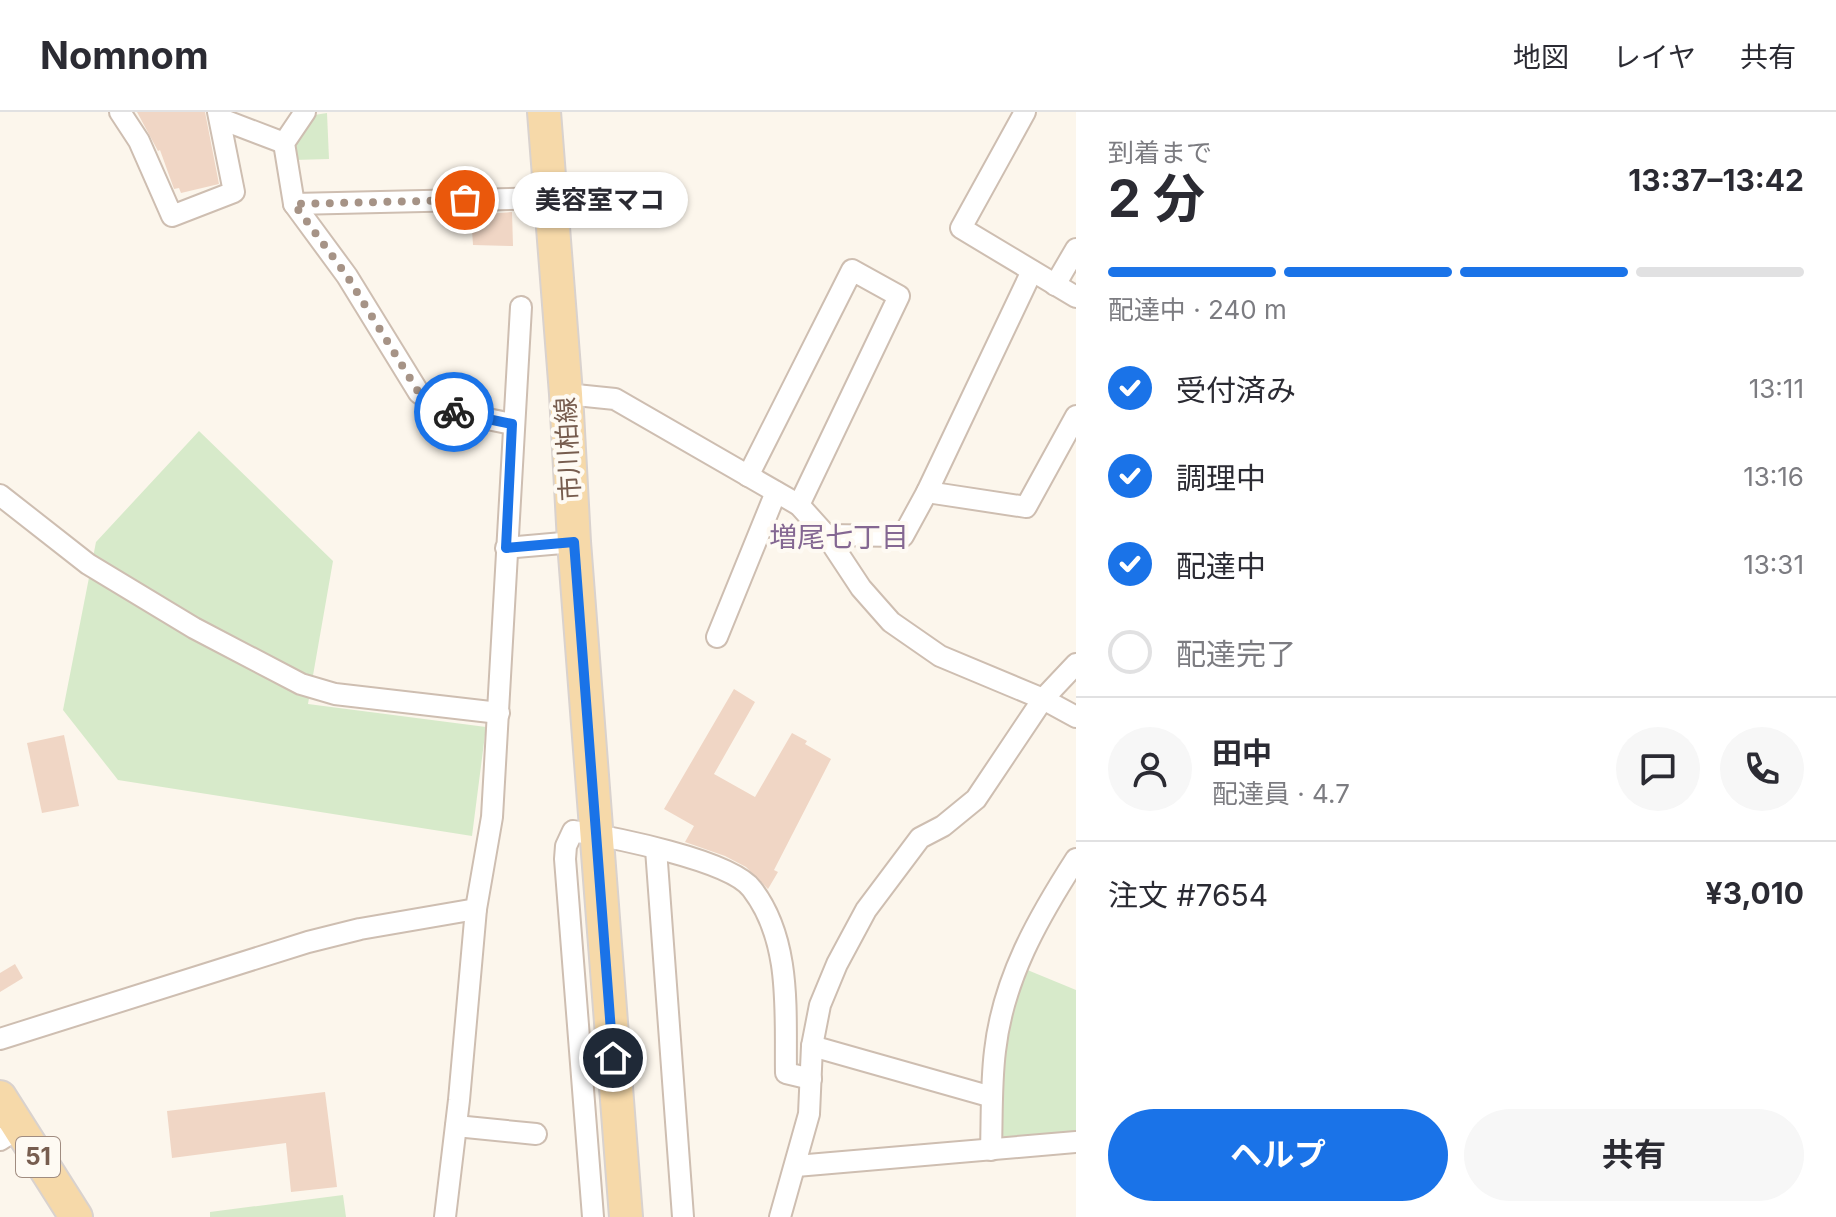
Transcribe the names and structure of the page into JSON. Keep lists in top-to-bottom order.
{
  "streets": {
    "main road": ["市川柏線", "51"]
  },
  "districts": ["増尾七丁目"],
  "places": ["美容室マコ"],
  "page": {
    "header": "Nomnom",
    "nav": ["地図", "レイヤ", "共有"],
    "heading": ["2 分", "到着まで", "13:37–13:42"],
    "panel": [
      "田中",
      "配達員 · 4.7",
      "注文 #7654",
      "¥3,010"
    ],
    "bubble": "美容室マコ",
    "bar": "配達中 · 240 m",
    "list": [
      ["受付済み", "13:11"],
      ["調理中", "13:16"],
      ["配達中", "13:31"],
      "配達完了"
    ],
    "buttons": ["ヘルプ", "共有"]
  }
}
